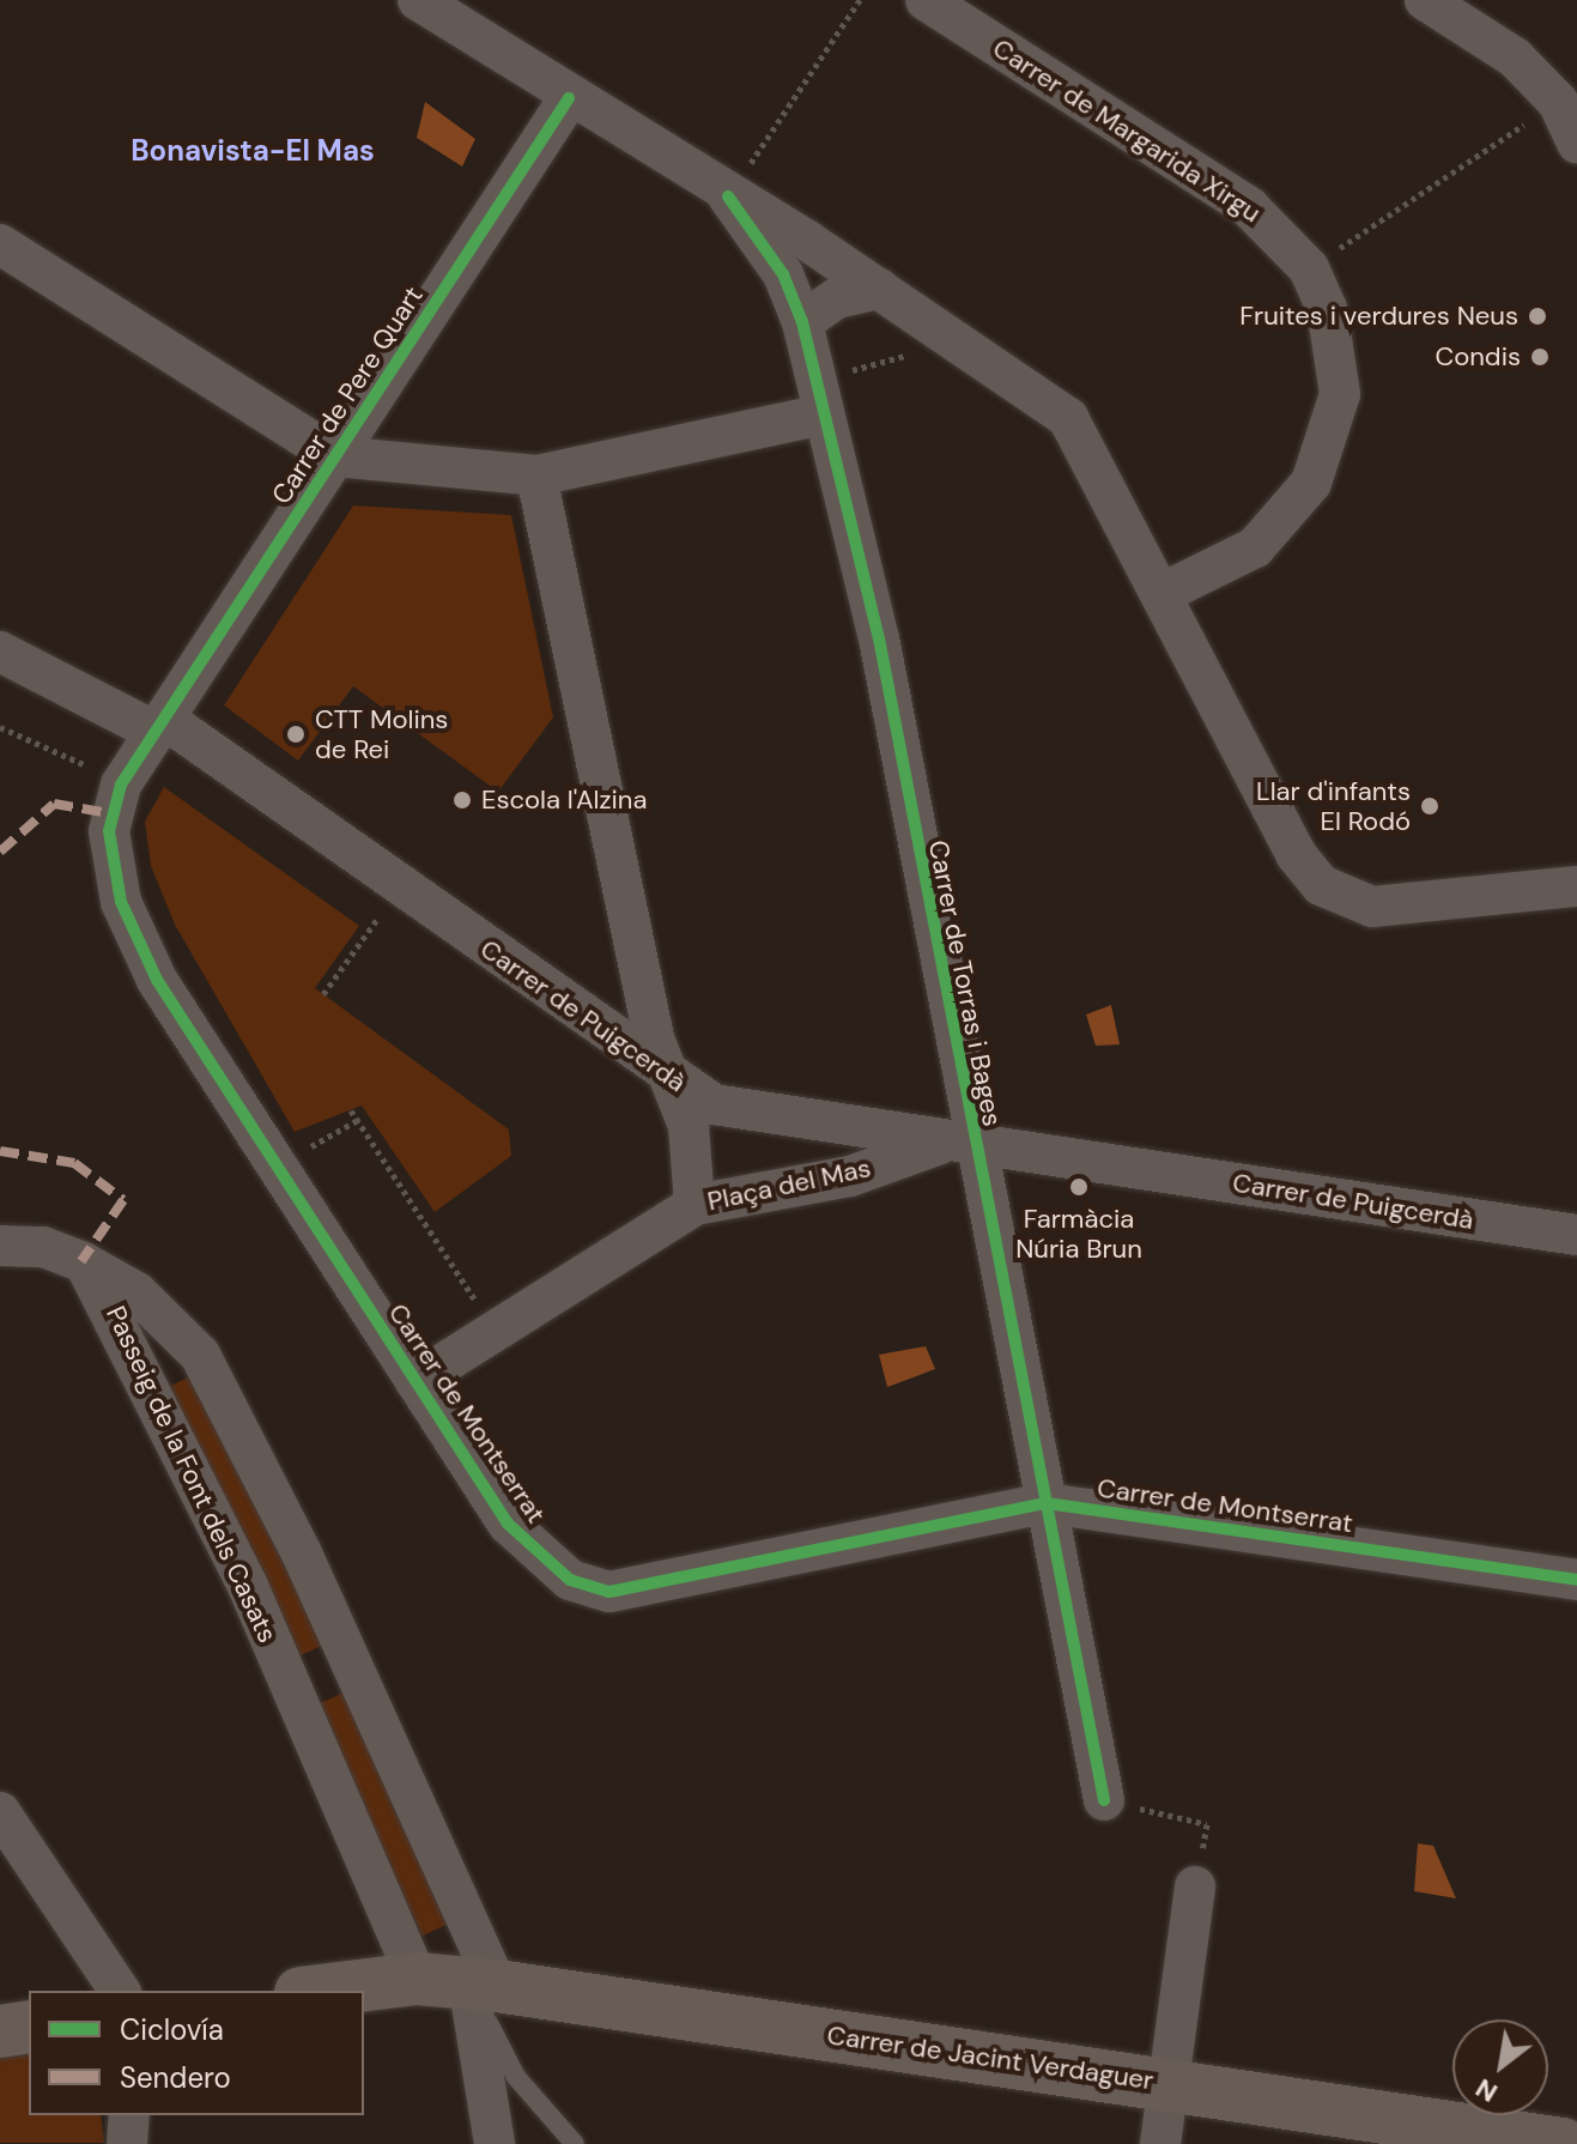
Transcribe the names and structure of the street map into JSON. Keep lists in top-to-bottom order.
{
  "streets": {
    "main road": ["Carrer de Jacint Verdaguer"],
    "street": [
      "Carrer de Margarida Xirgu",
      "Carrer de Pere Quart",
      "Carrer de Torras i Bages",
      "Carrer de Puigcerdà",
      "Plaça del Mas",
      "Carrer de Montserrat",
      "Passeig de la Font dels Casats"
    ]
  },
  "crossings": [
    ["Carrer de Pere Quart", "Carrer de Puigcerdà"],
    ["Carrer de Pere Quart", "Carrer de Montserrat"],
    ["Carrer de Torras i Bages", "Carrer de Puigcerdà"],
    ["Carrer de Torras i Bages", "Plaça del Mas"],
    ["Carrer de Torras i Bages", "Carrer de Montserrat"],
    ["Carrer de Puigcerdà", "Plaça del Mas"],
    ["Carrer de Puigcerdà", "Carrer de Montserrat"],
    ["Passeig de la Font dels Casats", "Carrer de Jacint Verdaguer"]
  ],
  "districts": ["Bonavista-El Mas"],
  "places": [
    "Fruites i verdures Neus",
    "Condis",
    "CTT Molins de Rei",
    "Escola l'Alzina",
    "Llar d'infants El Rodó",
    "Farmàcia Núria Brun"
  ],
  "legend": ["Ciclovía", "Sendero"],
  "north": "bottom left"
}
